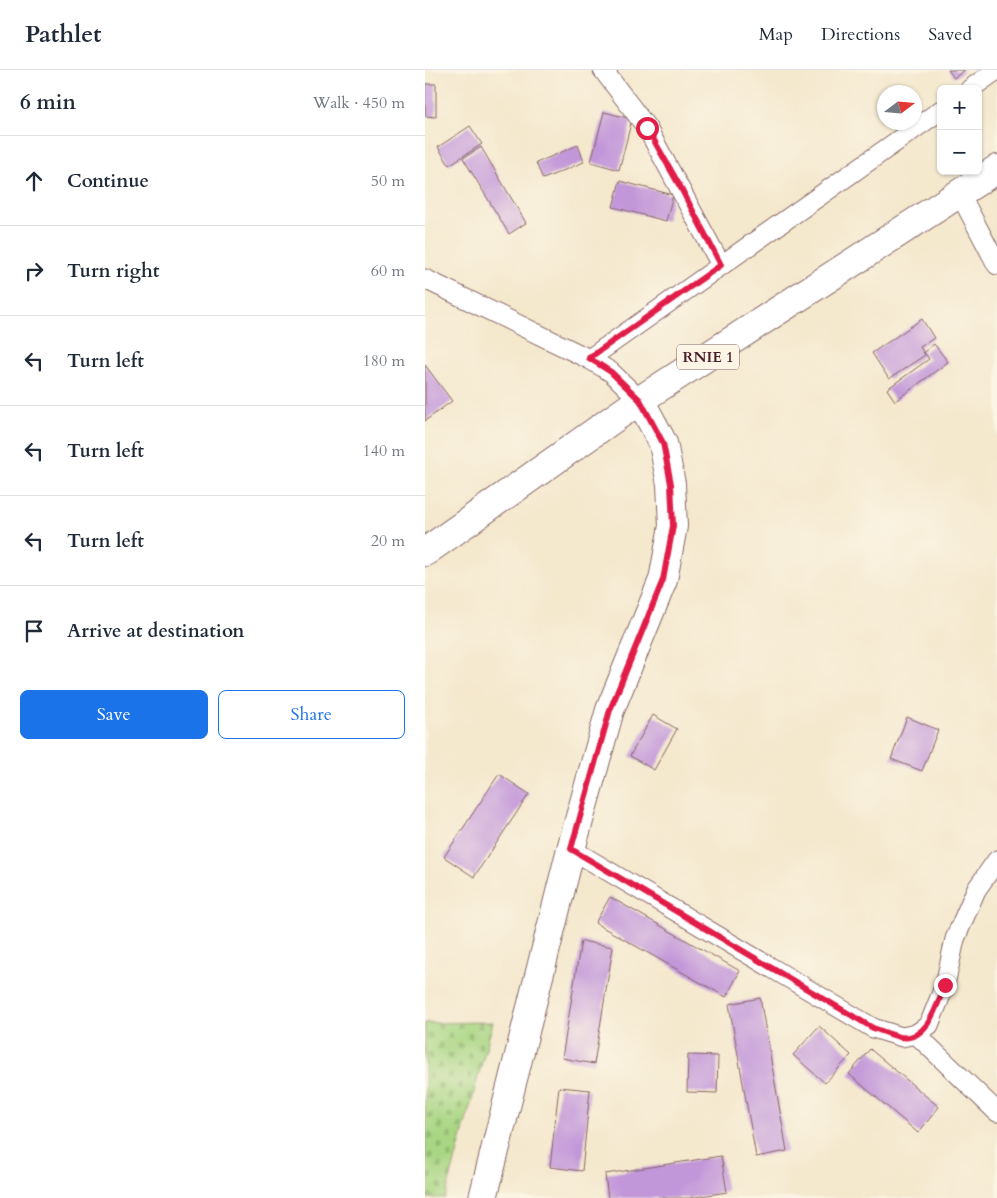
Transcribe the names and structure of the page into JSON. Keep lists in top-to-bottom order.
{
  "streets": {
    "main road": ["RNIE 1"]
  },
  "north": "right",
  "page": {
    "header": "Pathlet",
    "nav": ["Map", "Directions", "Saved"],
    "heading": ["6 min", "Walk · 450 m"],
    "map_buttons": ["+", "−"],
    "list": [
      ["Continue", "50 m"],
      ["Turn right", "60 m"],
      ["Turn left", "180 m"],
      ["Turn left", "140 m"],
      ["Turn left", "20 m"],
      "Arrive at destination"
    ],
    "buttons": ["Save", "Share"]
  }
}
